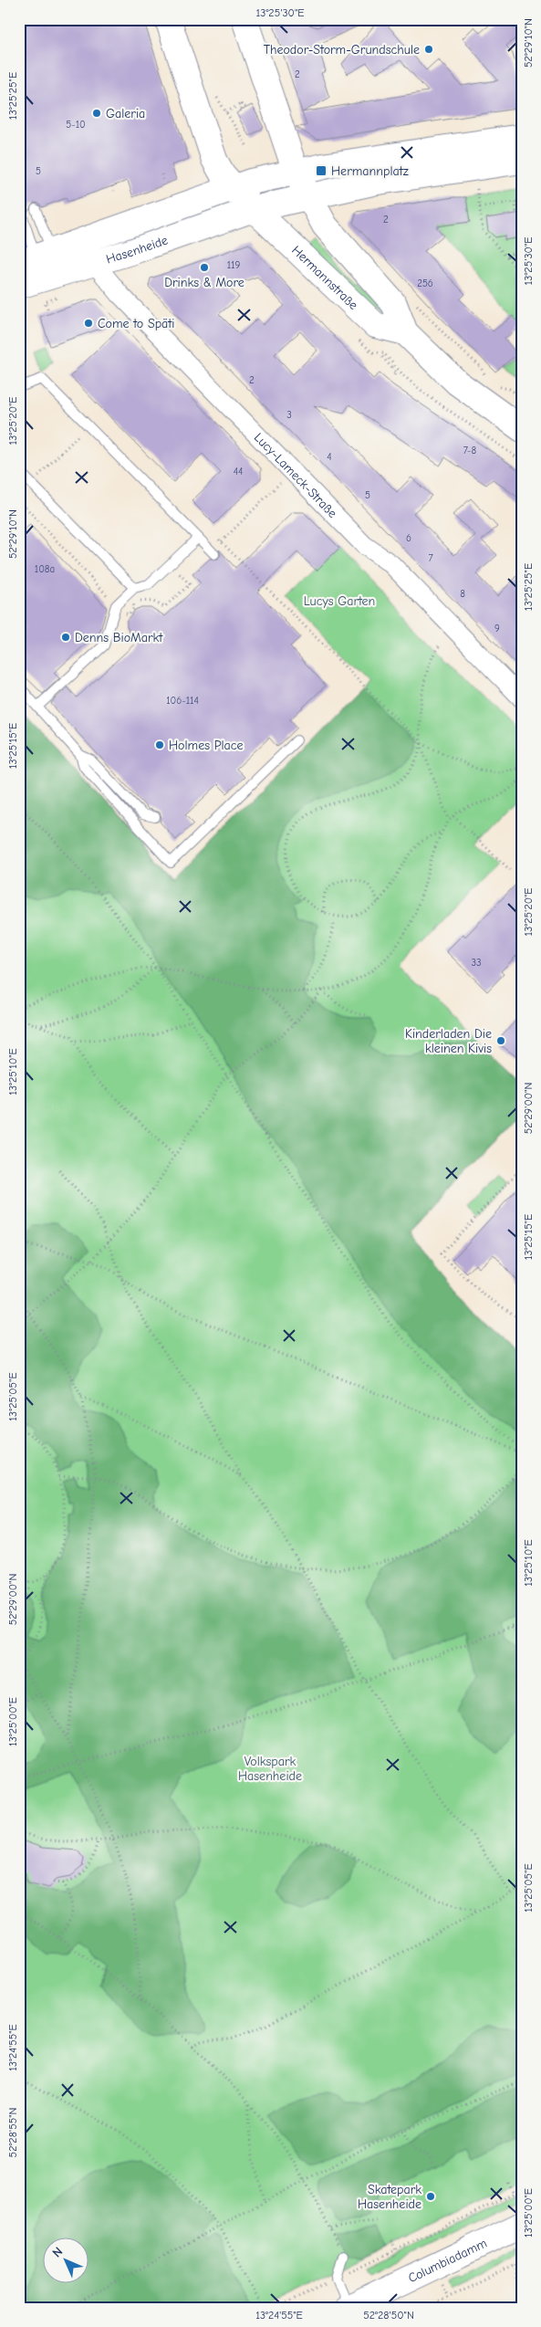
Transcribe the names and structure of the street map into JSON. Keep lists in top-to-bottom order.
{
  "streets": {
    "main road": ["Hasenheide", "Hermannstraße", "Columbiadamm"],
    "street": ["Lucy-Lameck-Straße"]
  },
  "crossings": [
    ["Hasenheide", "Hermannstraße"],
    ["Hasenheide", "Lucy-Lameck-Straße"]
  ],
  "parks": ["Lucys Garten", "Volkspark Hasenheide"],
  "places": {
    "other": [
      "Theodor-Storm-Grundschule",
      "Galeria",
      "Drinks & More",
      "Come to Späti",
      "Denns BioMarkt",
      "Holmes Place",
      "Kinderladen Die kleinen Kivis",
      "Skatepark Hasenheide"
    ],
    "transit": ["Hermannplatz"]
  },
  "house_numbers": [
    "2",
    "5-10",
    "5",
    "2",
    "119",
    "256",
    "2",
    "3",
    "7-8",
    "4",
    "44",
    "5",
    "6",
    "7",
    "108a",
    "8",
    "9",
    "106-114",
    "33"
  ],
  "north": "top left",
  "coordinates": [
    "13°25'30\"E",
    "52°29'10\"N",
    "13°25'25\"E",
    "13°25'20\"E",
    "13°25'15\"E",
    "13°25'10\"E",
    "52°29'00\"N",
    "13°25'05\"E",
    "13°25'00\"E",
    "13°24'55\"E",
    "52°28'55\"N",
    "52°28'50\"N"
  ]
}
